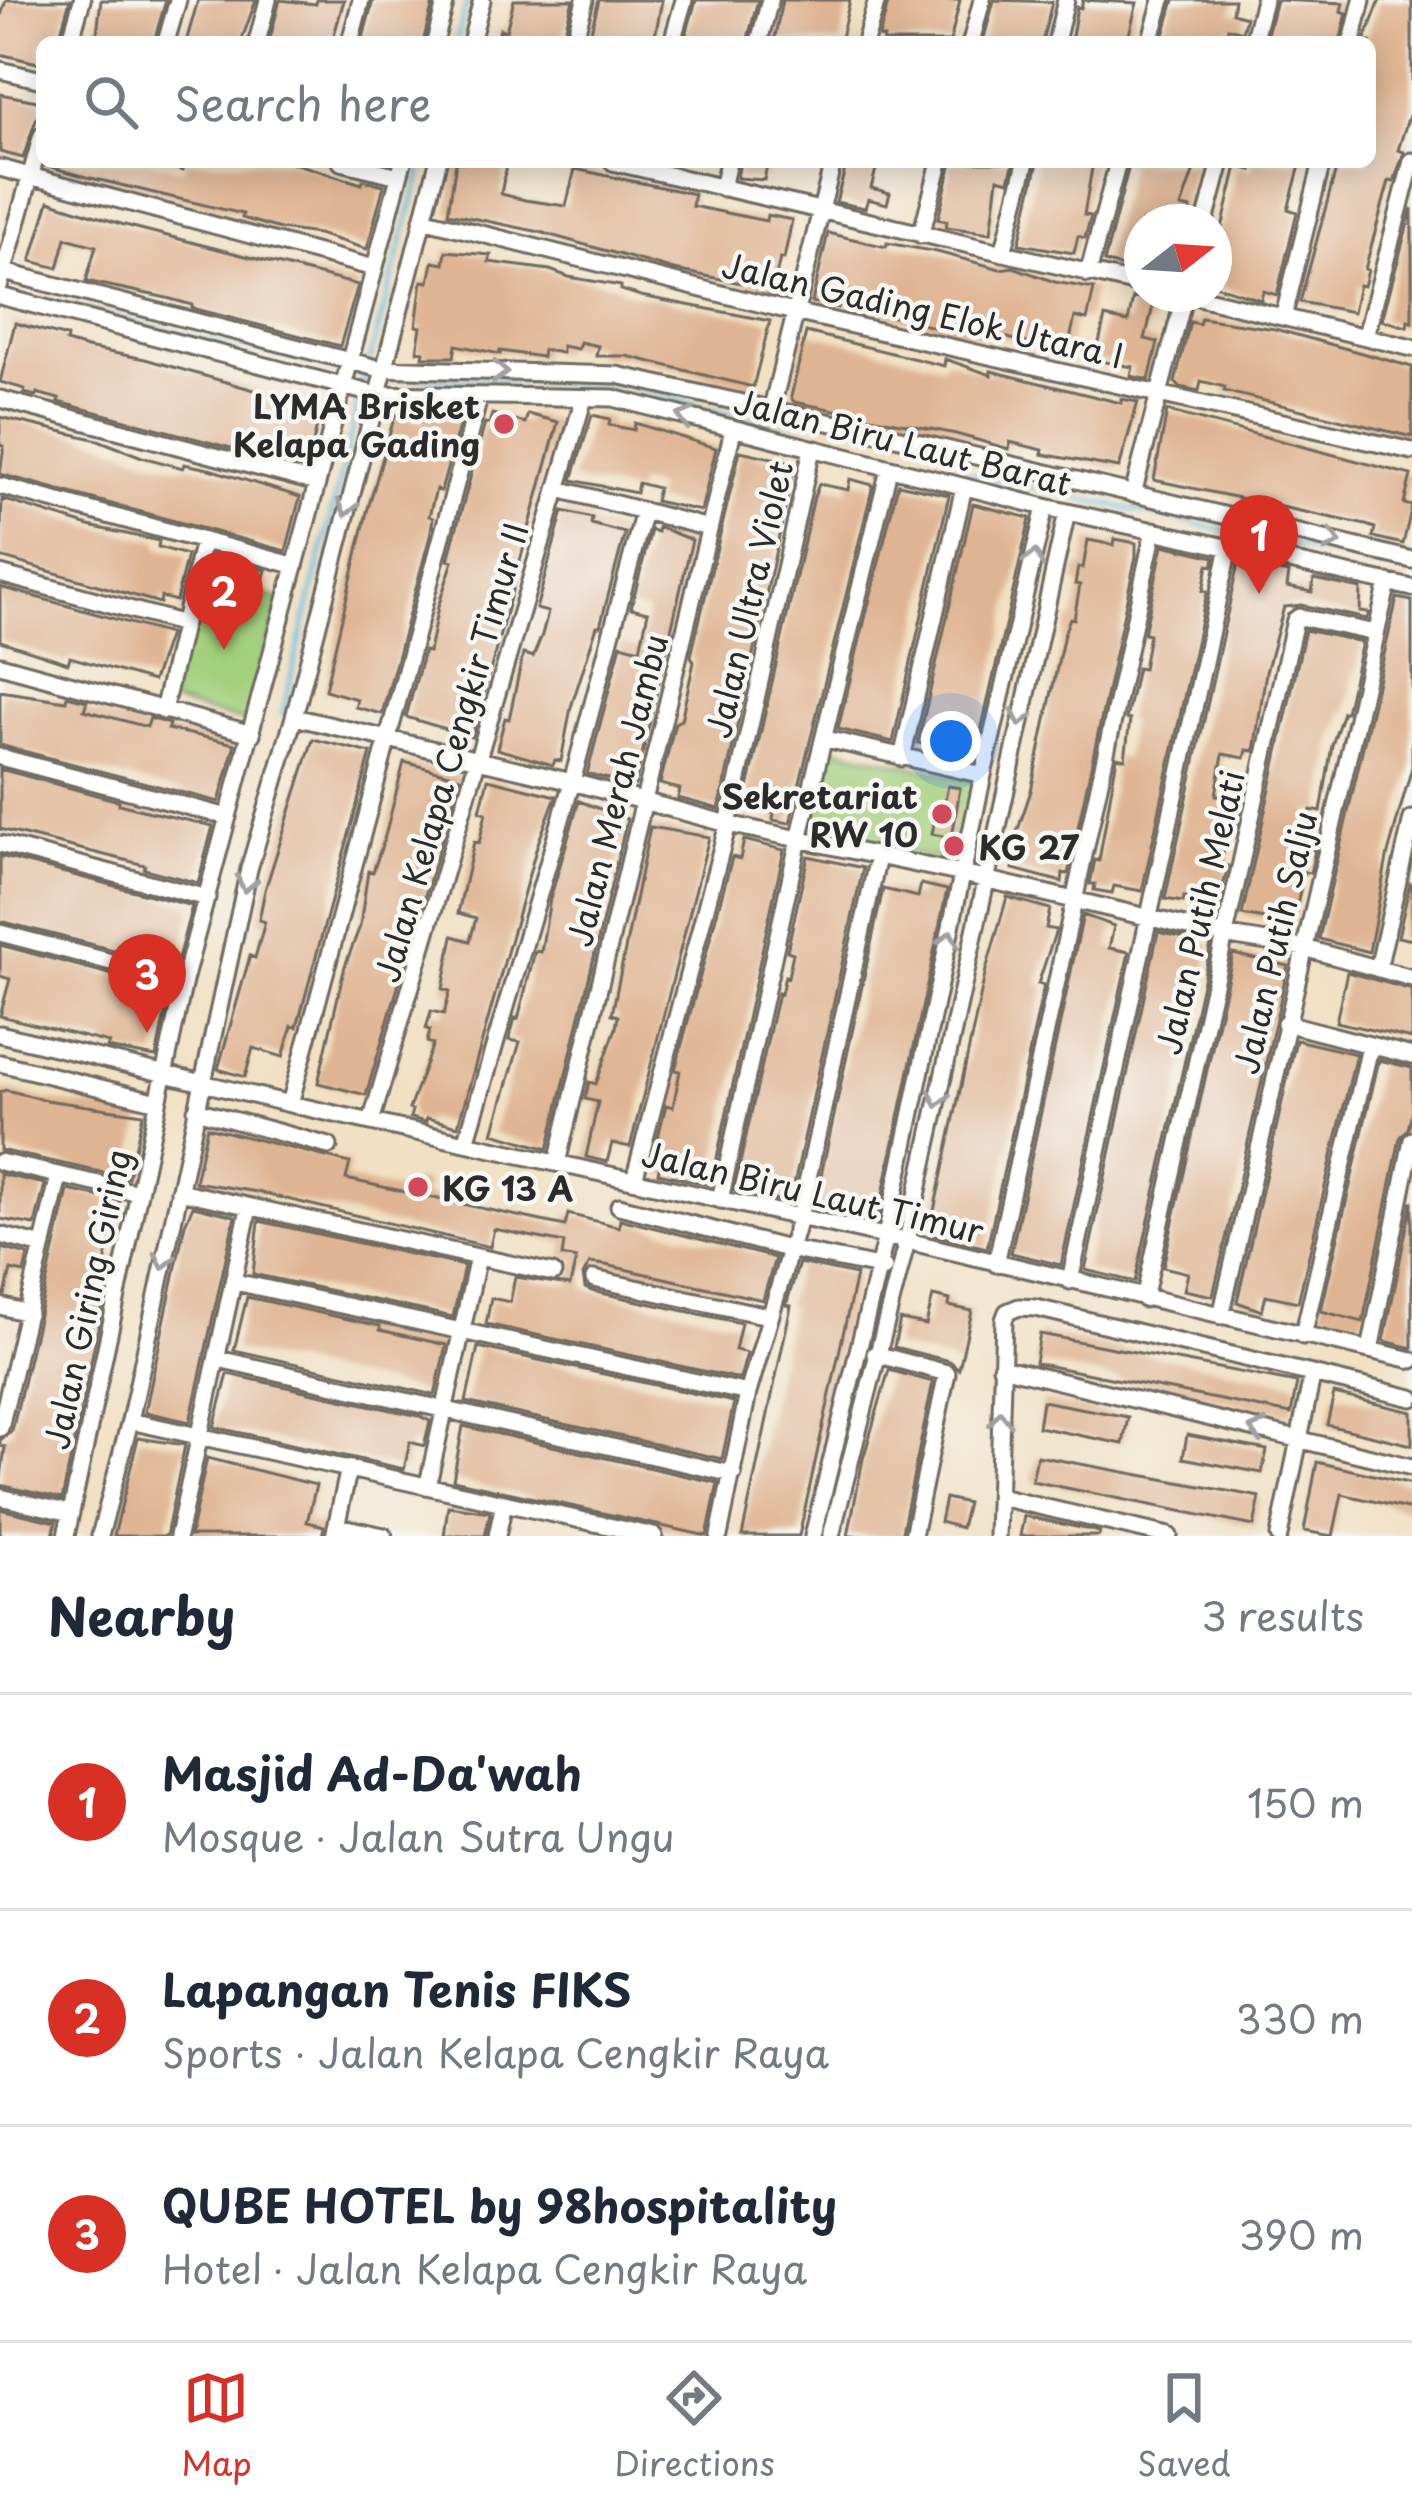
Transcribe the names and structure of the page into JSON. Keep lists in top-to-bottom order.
{
  "streets": {
    "street": [
      "Jalan Gading Elok Utara I",
      "Jalan Biru Laut Barat",
      "Jalan Ultra Violet",
      "Jalan Kelapa Cengkir Timur II",
      "Jalan Merah Jambu",
      "Jalan Putih Melati",
      "Jalan Putih Salju",
      "Jalan Biru Laut Timur",
      "Jalan Giring Giring"
    ]
  },
  "crossings": [
    ["Jalan Biru Laut Barat", "Jalan Ultra Violet"],
    ["Jalan Biru Laut Barat", "Jalan Kelapa Cengkir Timur II"],
    ["Jalan Biru Laut Barat", "Jalan Merah Jambu"],
    ["Jalan Biru Laut Barat", "Jalan Putih Salju"],
    ["Jalan Biru Laut Barat", "Jalan Giring Giring"],
    ["Jalan Ultra Violet", "Jalan Biru Laut Timur"],
    ["Jalan Kelapa Cengkir Timur II", "Jalan Biru Laut Timur"],
    ["Jalan Merah Jambu", "Jalan Biru Laut Timur"],
    ["Jalan Putih Melati", "Jalan Putih Salju"],
    ["Jalan Putih Melati", "Jalan Biru Laut Timur"],
    ["Jalan Putih Salju", "Jalan Biru Laut Timur"],
    ["Jalan Biru Laut Timur", "Jalan Giring Giring"]
  ],
  "places": [
    "LYMA Brisket Kelapa Gading",
    "Sekretariat RW 10",
    "KG 27",
    "KG 13 A"
  ],
  "north": "right",
  "page": {
    "search": "Search here",
    "pins": ["1", "2", "3"],
    "heading": ["Nearby", "3 results"],
    "list": [
      {
        "mark": "1",
        "name": "Masjid Ad-Da'wah",
        "note": "Mosque · Jalan Sutra Ungu",
        "value": "150 m"
      },
      {
        "mark": "2",
        "name": "Lapangan Tenis FIKS",
        "note": "Sports · Jalan Kelapa Cengkir Raya",
        "value": "330 m"
      },
      {
        "mark": "3",
        "name": "QUBE HOTEL by 98hospitality",
        "note": "Hotel · Jalan Kelapa Cengkir Raya",
        "value": "390 m"
      }
    ],
    "nav": ["Map", "Directions", "Saved"]
  }
}
